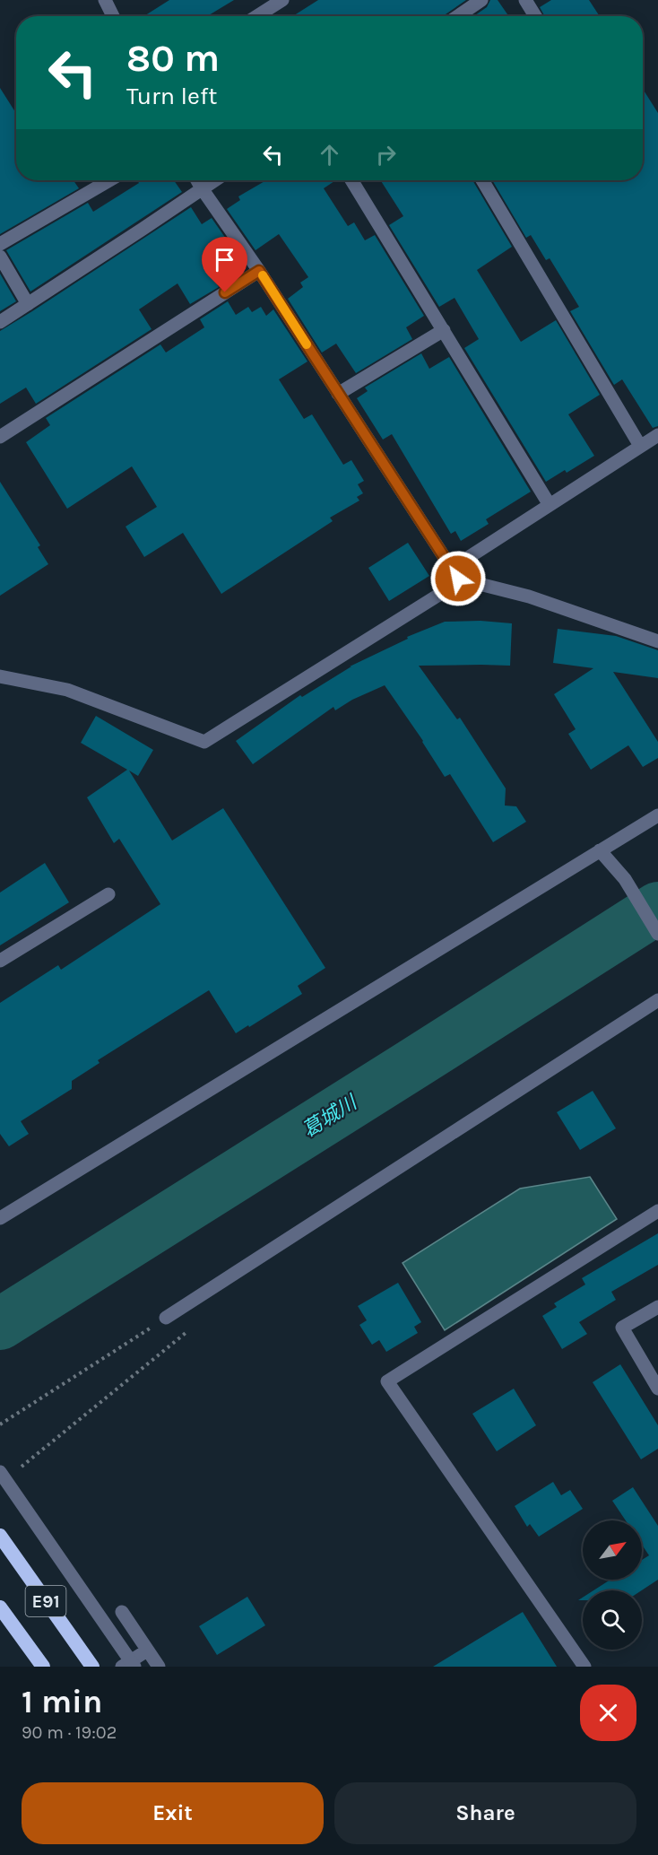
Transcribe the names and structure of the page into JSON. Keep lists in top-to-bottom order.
{
  "streets": {
    "highway": ["E91"]
  },
  "water": ["葛城川"],
  "north": "top right",
  "page": {
    "turn": ["80 m", "Turn left"],
    "heading": ["1 min", "90 m · 19:02"],
    "buttons": ["Exit", "Share"]
  }
}
